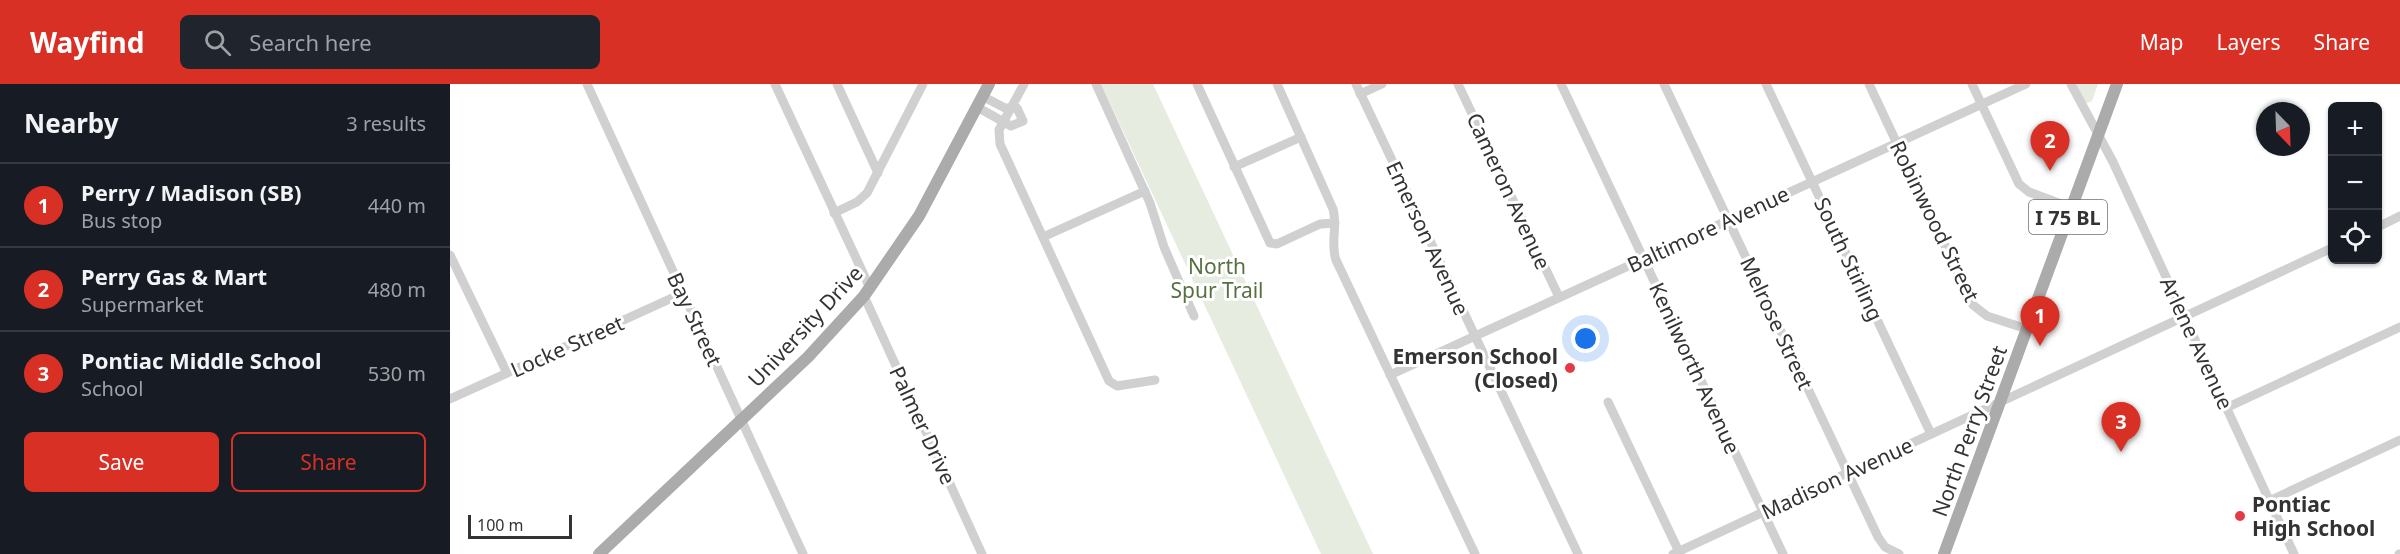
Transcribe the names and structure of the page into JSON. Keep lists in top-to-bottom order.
{
  "streets": {
    "main road": ["I 75 BL", "University Drive", "North Perry Street"],
    "street": [
      "Cameron Avenue",
      "Robinwood Street",
      "Baltimore Avenue",
      "Emerson Avenue",
      "South Stirling",
      "Bay Street",
      "Melrose Street",
      "Arlene Avenue",
      "Locke Street",
      "Kenilworth Avenue",
      "Palmer Drive",
      "Madison Avenue"
    ]
  },
  "crossings": [
    ["Cameron Avenue", "Baltimore Avenue"],
    ["Robinwood Street", "Baltimore Avenue"],
    ["Robinwood Street", "North Perry Street"],
    ["Baltimore Avenue", "Emerson Avenue"],
    ["Baltimore Avenue", "South Stirling"],
    ["Baltimore Avenue", "Melrose Street"],
    ["Baltimore Avenue", "Kenilworth Avenue"],
    ["South Stirling", "Madison Avenue"],
    ["Bay Street", "University Drive"],
    ["Bay Street", "Locke Street"],
    ["Melrose Street", "Madison Avenue"],
    ["University Drive", "Palmer Drive"],
    ["Arlene Avenue", "North Perry Street"],
    ["Arlene Avenue", "Madison Avenue"],
    ["Kenilworth Avenue", "Madison Avenue"],
    ["North Perry Street", "Madison Avenue"]
  ],
  "parks": ["North Spur Trail"],
  "places": ["Emerson School (Closed)", "Pontiac High School"],
  "scale_bar": "100 m",
  "north": "bottom right",
  "page": {
    "header": "Wayfind",
    "search": "Search here",
    "nav": ["Map", "Layers", "Share"],
    "heading": ["Nearby", "3 results"],
    "map_buttons": ["+", "−"],
    "pins": ["2", "1", "3"],
    "list": [
      {
        "mark": "1",
        "name": "Perry / Madison (SB)",
        "note": "Bus stop",
        "value": "440 m"
      },
      {
        "mark": "2",
        "name": "Perry Gas & Mart",
        "note": "Supermarket",
        "value": "480 m"
      },
      {
        "mark": "3",
        "name": "Pontiac Middle School",
        "note": "School",
        "value": "530 m"
      }
    ],
    "buttons": ["Save", "Share"],
    "scale": "100 m"
  }
}
